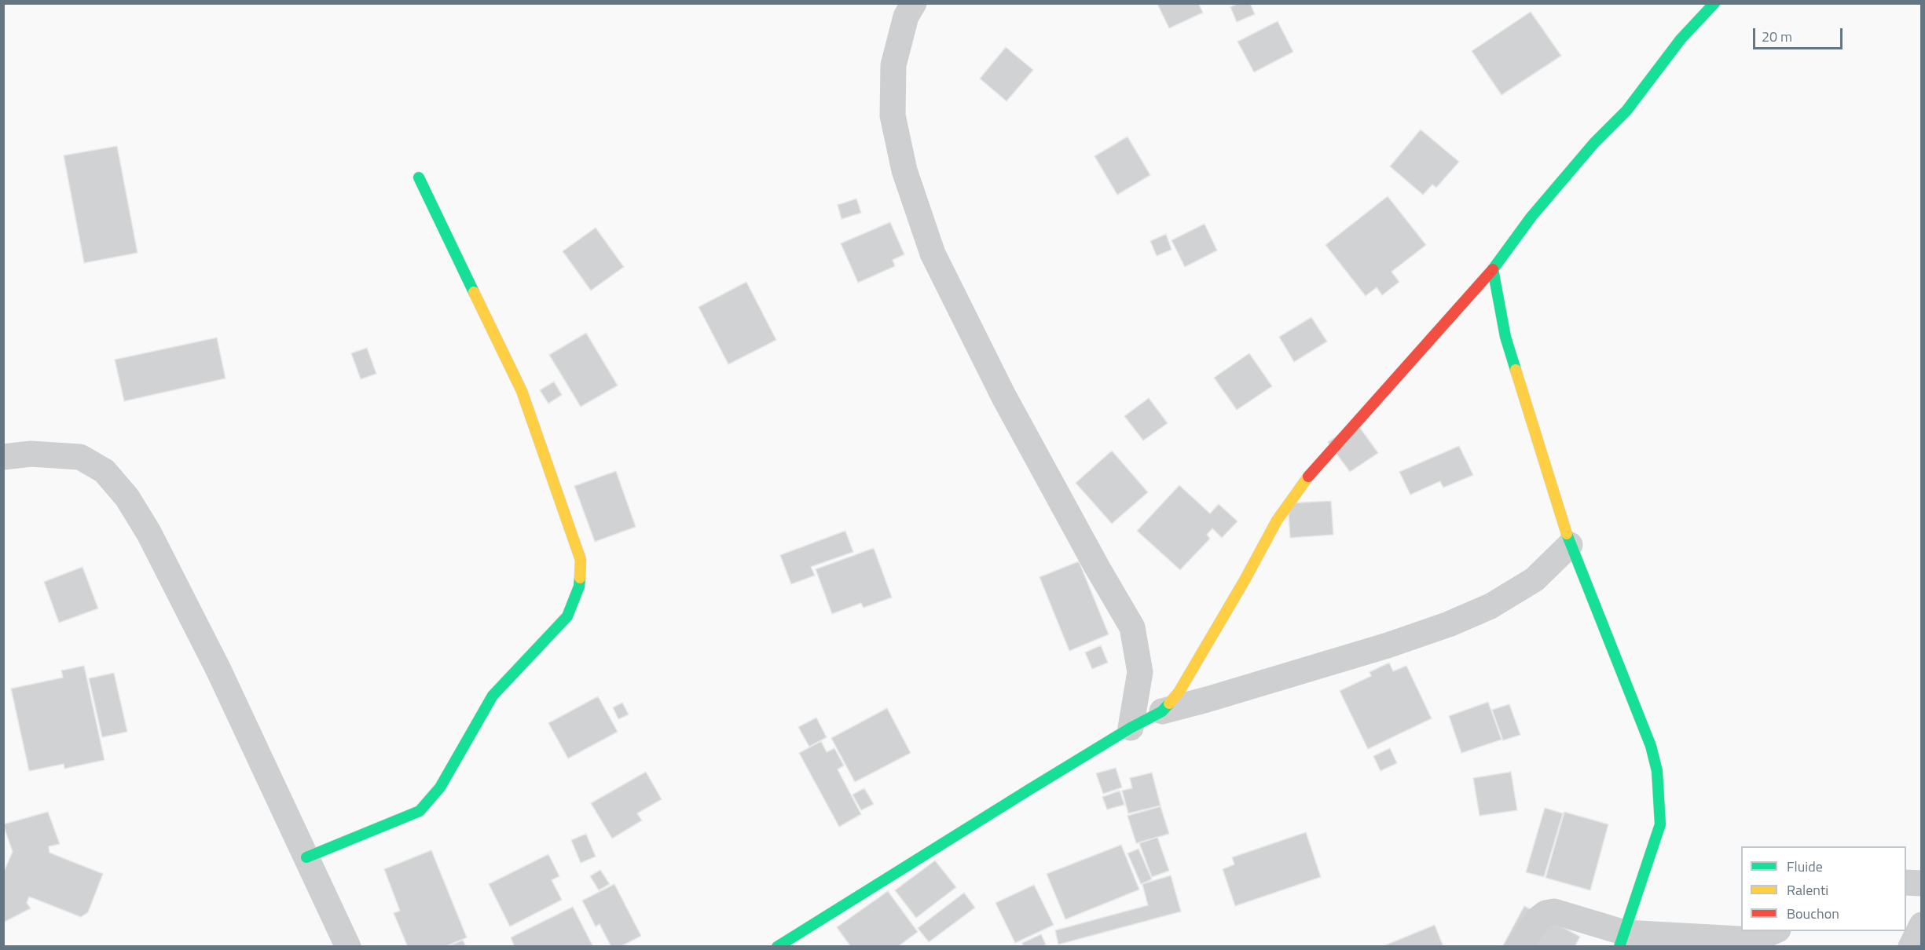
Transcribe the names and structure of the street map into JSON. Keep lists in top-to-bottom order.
{
  "legend": ["Fluide", "Ralenti", "Bouchon"],
  "scale_bar": "20 m"
}
